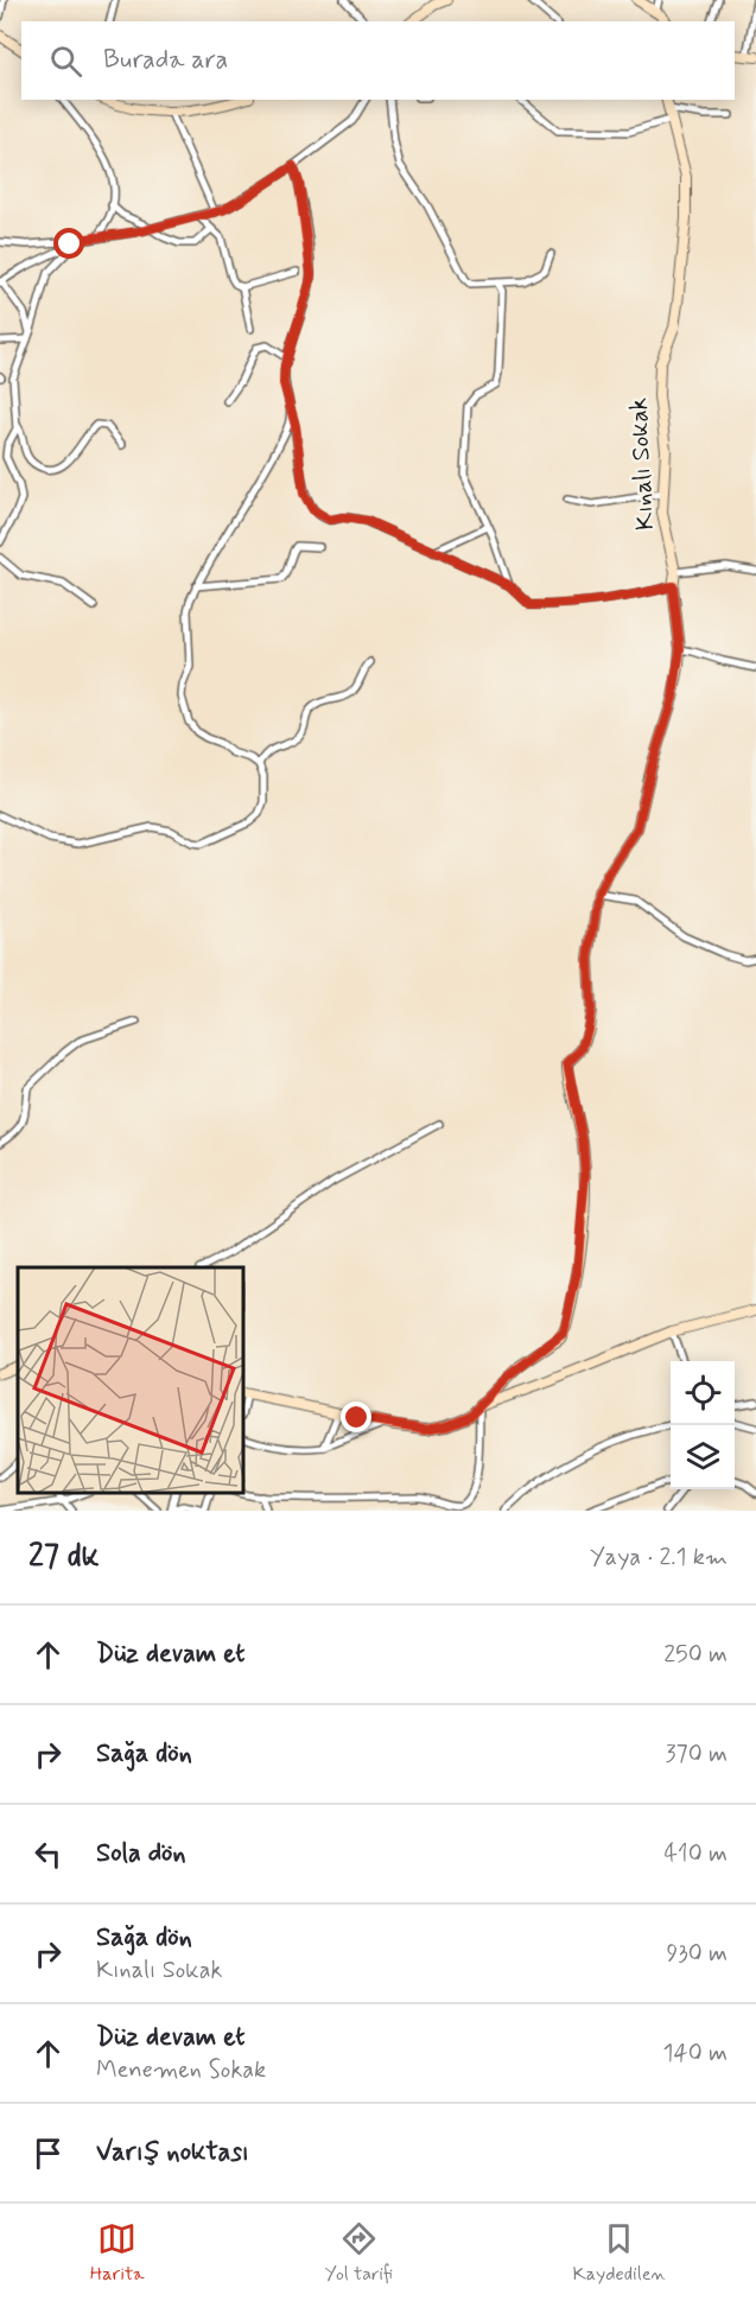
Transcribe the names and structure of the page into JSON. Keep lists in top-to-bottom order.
{
  "streets": {
    "street": ["Kınalı Sokak"]
  },
  "page": {
    "search": "Burada ara",
    "heading": ["27 dk", "Yaya · 2.1 km"],
    "list": [
      ["Düz devam et", "250 m"],
      ["Sağa dön", "370 m"],
      ["Sola dön", "410 m"],
      ["Sağa dön", "Kınalı Sokak", "930 m"],
      ["Düz devam et", "Menemen Sokak", "140 m"],
      "Varış noktası"
    ],
    "nav": ["Harita", "Yol tarifi", "Kaydedilen"]
  }
}
